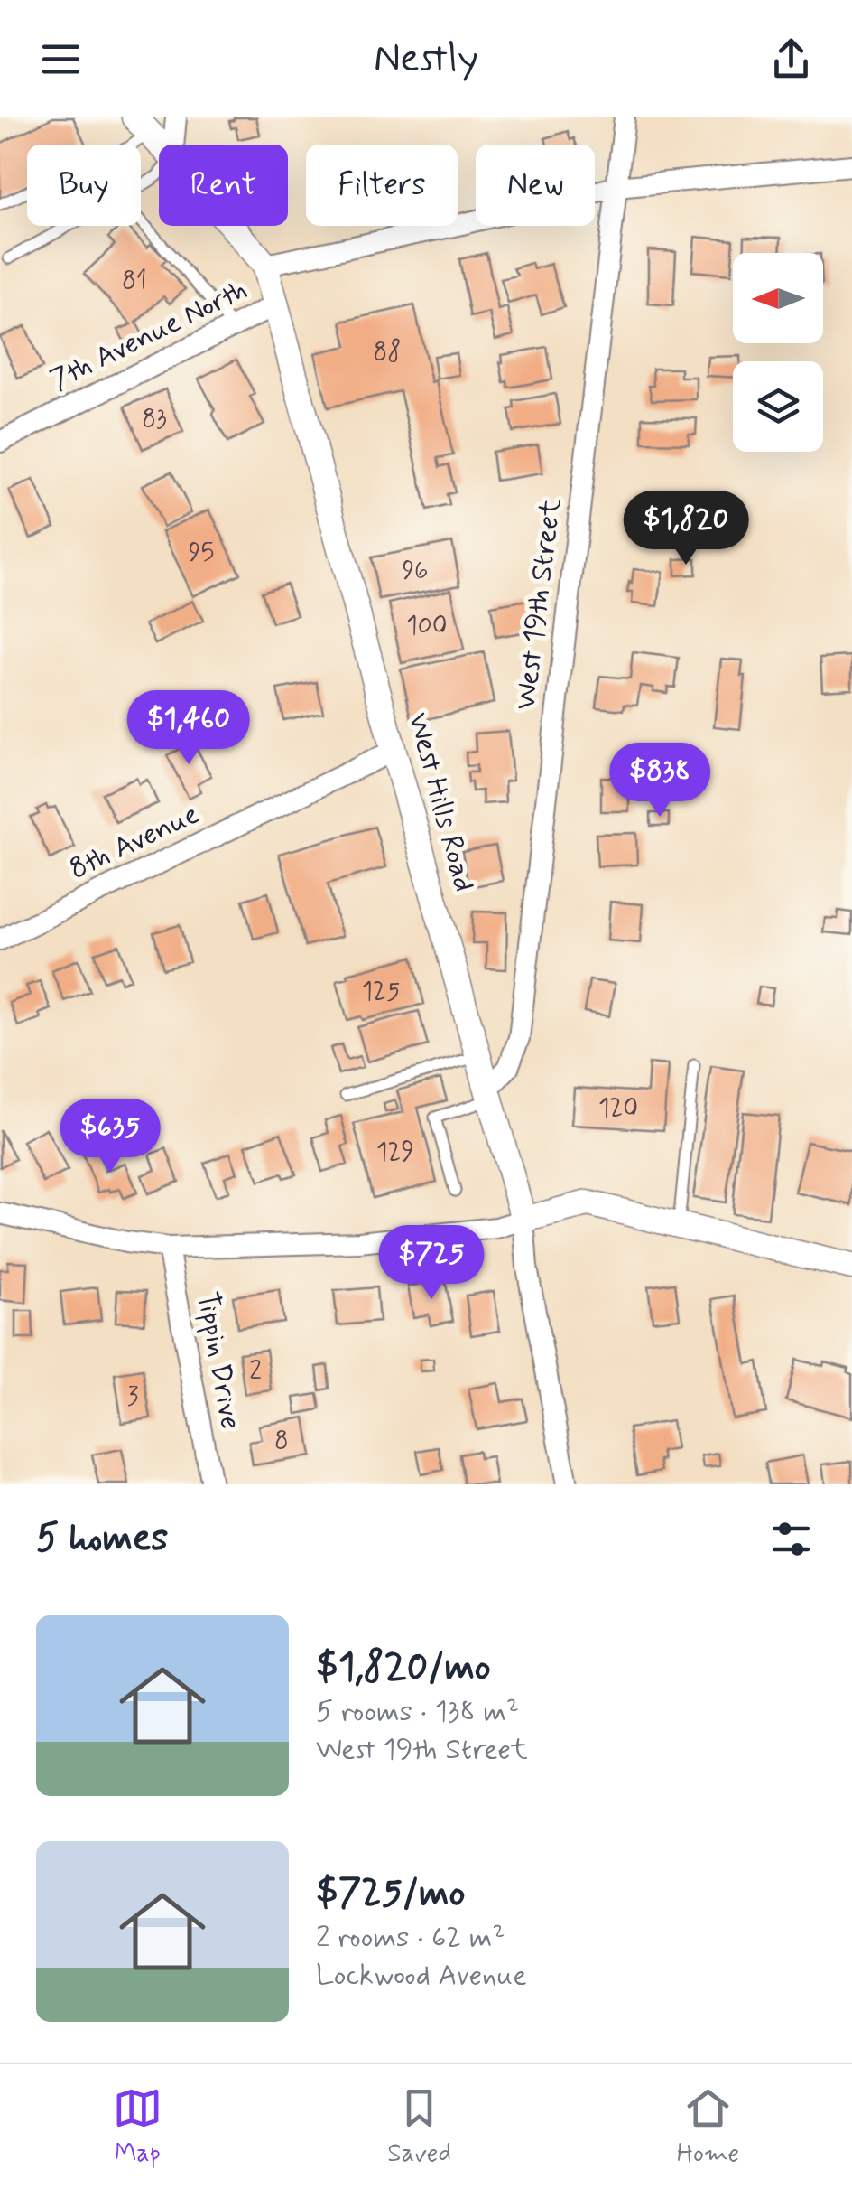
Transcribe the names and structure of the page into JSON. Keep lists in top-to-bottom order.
{
  "streets": {
    "street": [
      "7th Avenue North",
      "West 19th Street",
      "West Hills Road",
      "8th Avenue",
      "Tippin Drive"
    ]
  },
  "crossings": [
    ["7th Avenue North", "West Hills Road"],
    ["West 19th Street", "West Hills Road"],
    ["West Hills Road", "8th Avenue"]
  ],
  "house_numbers": [
    "81",
    "88",
    "83",
    "95",
    "96",
    "100",
    "125",
    "120",
    "129",
    "2",
    "3",
    "8"
  ],
  "north": "left",
  "page": {
    "header": "Nestly",
    "chip": [
      "Buy",
      "Rent",
      "Filters",
      "New"
    ],
    "price": [
      "$1,820",
      "$1,460",
      "$838",
      "$635",
      "$725"
    ],
    "heading": "5 homes",
    "list": [
      {
        "name": "$1,820/mo",
        "note": "5 rooms · 138 m² · West 19th Street"
      },
      {
        "name": "$725/mo",
        "note": "2 rooms · 62 m² · Lockwood Avenue"
      }
    ],
    "tabs": ["Map", "Saved", "Home"]
  }
}
